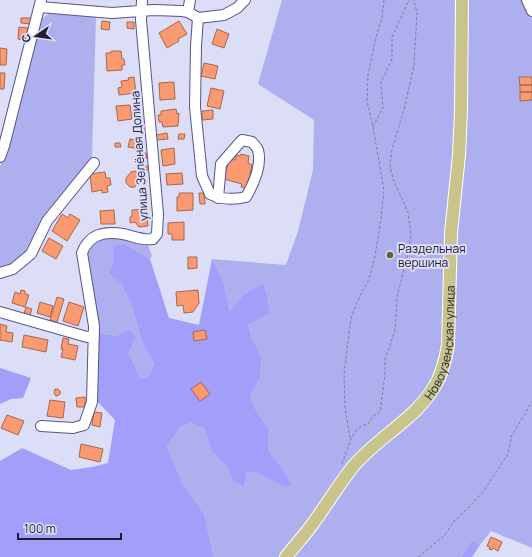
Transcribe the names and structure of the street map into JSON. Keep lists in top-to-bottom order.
{
  "streets": {
    "main road": ["Новоузенская улица"],
    "street": ["улица Зелёная Долина"]
  },
  "places": ["Раздельная вершина"],
  "scale_bar": "100 m",
  "north": "left"
}
